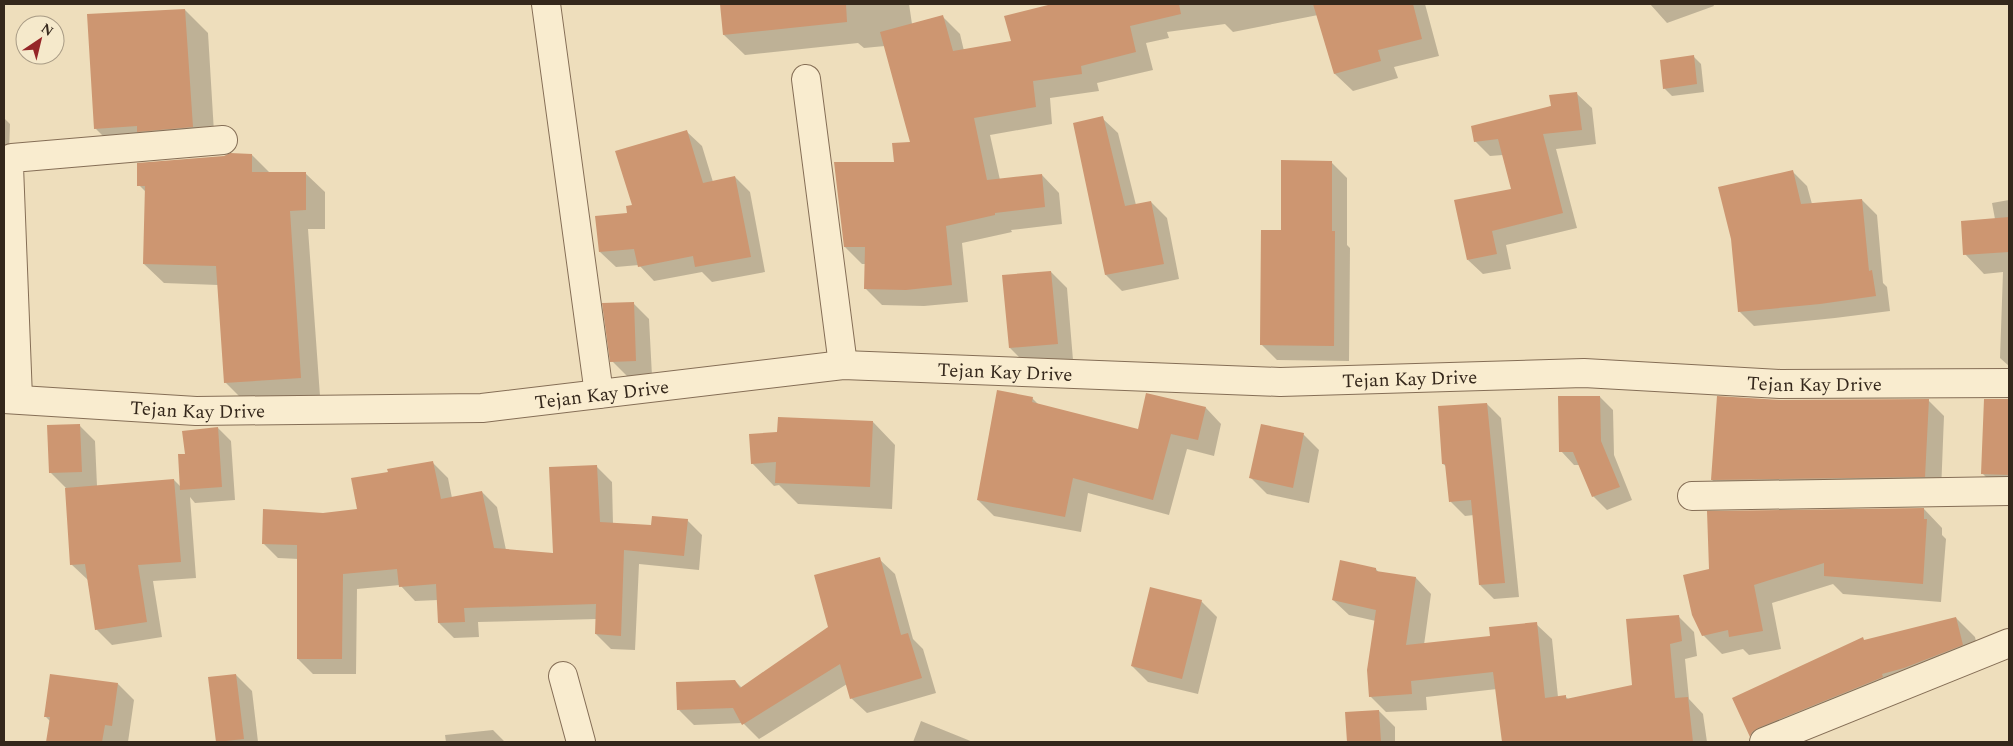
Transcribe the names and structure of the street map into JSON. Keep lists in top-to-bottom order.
{
  "streets": {
    "street": ["Tejan Kay Drive"]
  },
  "north": "top right"
}
